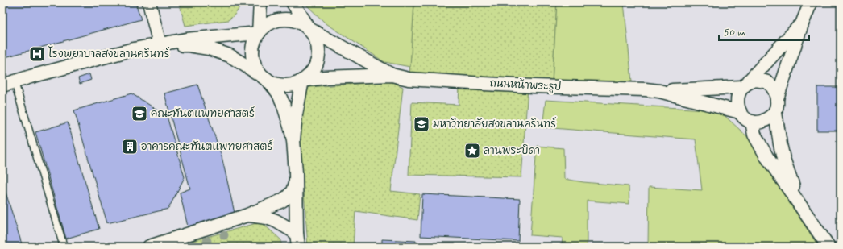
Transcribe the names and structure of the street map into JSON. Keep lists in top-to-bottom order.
{
  "streets": {
    "street": ["ถนนหน้าพระรูป"]
  },
  "places": {
    "hospital": ["โรงพยาบาลสงขลานครินทร์"],
    "school or university": ["คณะทันตแพทยศาสตร์", "มหาวิทยาลัยสงขลานครินทร์"],
    "building": ["อาคารคณะทันตแพทยศาสตร์"],
    "place": ["ลานพระบิดา"]
  },
  "scale_bar": "50 m"
}
